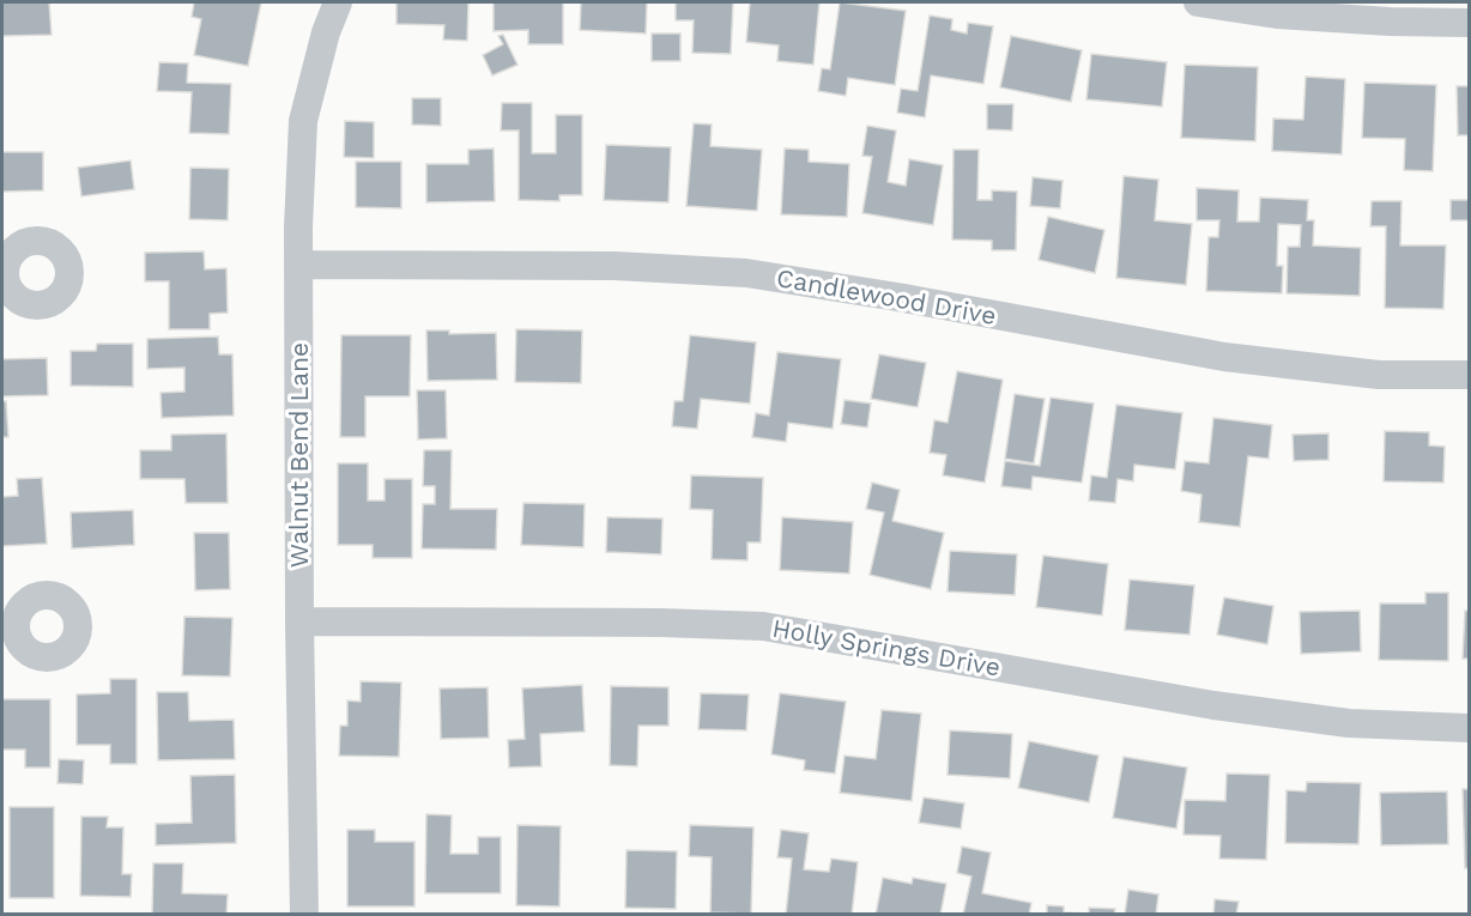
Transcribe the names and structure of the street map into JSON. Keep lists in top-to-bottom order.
{
  "streets": {
    "street": ["Candlewood Drive", "Walnut Bend Lane", "Holly Springs Drive"]
  },
  "crossings": [
    ["Candlewood Drive", "Walnut Bend Lane"],
    ["Walnut Bend Lane", "Holly Springs Drive"]
  ]
}
